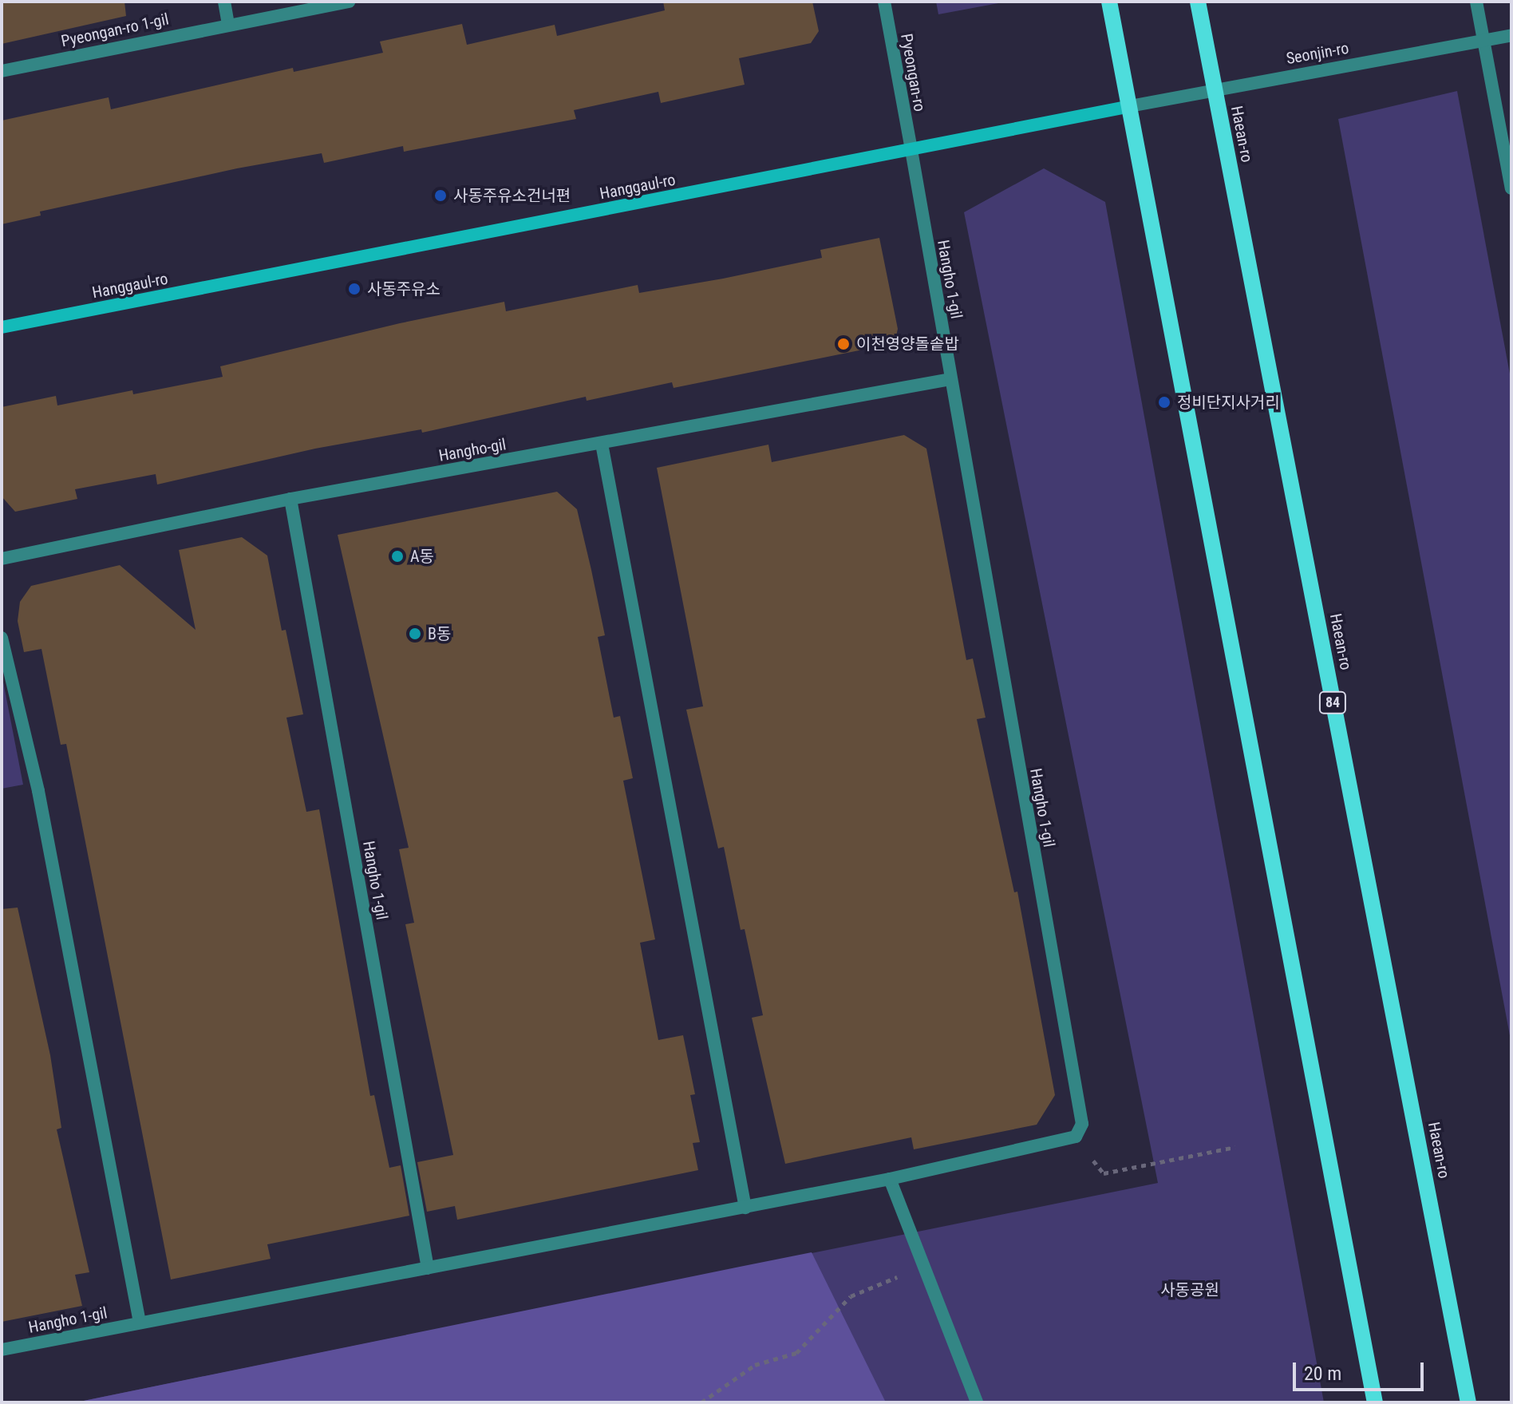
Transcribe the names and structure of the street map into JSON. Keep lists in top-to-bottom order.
{
  "streets": {
    "main road": ["Haean-ro", "Hanggaul-ro", "84"],
    "street": [
      "Pyeongan-ro 1-gil",
      "Seonjin-ro",
      "Pyeongan-ro",
      "Hangho 1-gil",
      "Hangho-gil"
    ]
  },
  "crossings": [
    ["Seonjin-ro", "Haean-ro"],
    ["Seonjin-ro", "Hanggaul-ro"],
    ["Pyeongan-ro", "Hanggaul-ro"],
    ["Pyeongan-ro", "Hangho 1-gil"],
    ["Hanggaul-ro", "Hangho 1-gil"],
    ["Hangho 1-gil", "Hangho-gil"]
  ],
  "parks": ["사동공원"],
  "places": [
    "사동주유소건너편",
    "사동주유소",
    "이천영양돌솥밥",
    "정비단지사거리",
    "A동",
    "B동"
  ],
  "scale_bar": "20 m"
}
